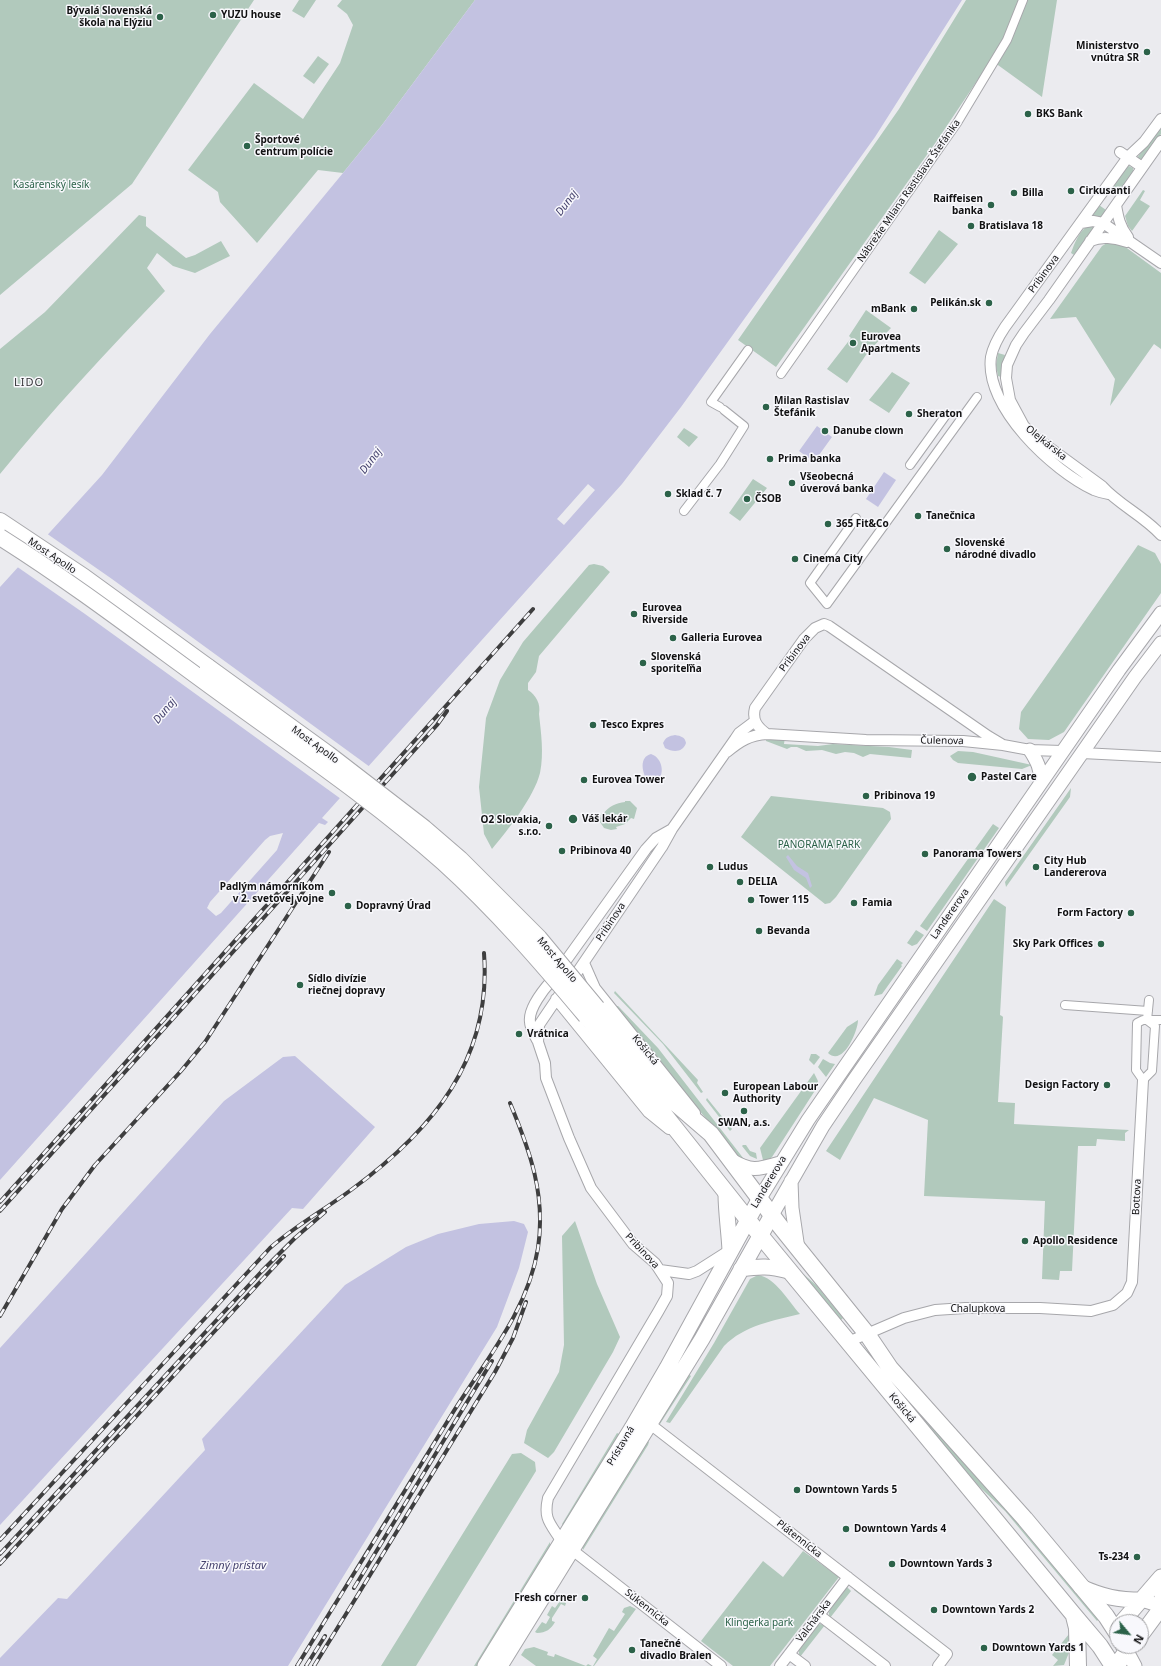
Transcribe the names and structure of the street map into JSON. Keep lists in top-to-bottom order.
{
  "streets": {
    "main road": [
      "Most Apollo",
      "Landererova",
      "Košická",
      "Prístavná"
    ],
    "street": [
      "Nábrežie Milana Rastislava Štefánika",
      "Pribinova",
      "Olejkárska",
      "Čulenova",
      "Bottova",
      "Chalupkova",
      "Plátennícka",
      "Súkennícka",
      "Valchárska"
    ]
  },
  "crossings": [
    ["Pribinova", "Olejkárska"],
    ["Pribinova", "Čulenova"],
    ["Pribinova", "Košická"],
    ["Pribinova", "Prístavná"],
    ["Pribinova", "Súkennícka"],
    ["Most Apollo", "Košická"],
    ["Čulenova", "Landererova"],
    ["Landererova", "Košická"],
    ["Landererova", "Prístavná"],
    ["Košická", "Chalupkova"],
    ["Košická", "Prístavná"],
    ["Bottova", "Chalupkova"],
    ["Prístavná", "Plátennícka"],
    ["Prístavná", "Súkennícka"],
    ["Plátennícka", "Valchárska"]
  ],
  "districts": ["LIDO"],
  "water": ["Dunaj", "Zimný prístav"],
  "parks": ["Kasárenský lesík", "PANORAMA PARK", "Klingerka park"],
  "places": [
    "YUZU house",
    "Bývalá Slovenská škola na Elýziu",
    "Ministerstvo vnútra SR",
    "BKS Bank",
    "Športové centrum polície",
    "Cirkusanti",
    "Billa",
    "Raiffeisen banka",
    "Bratislava 18",
    "Pelikán.sk",
    "mBank",
    "Eurovea Apartments",
    "Milan Rastislav Štefánik",
    "Sheraton",
    "Danube clown",
    "Prima banka",
    "Všeobecná úverová banka",
    "Sklad č. 7",
    "ČSOB",
    "Tanečnica",
    "365 Fit&Co",
    "Slovenské národné divadlo",
    "Cinema City",
    "Eurovea Riverside",
    "Galleria Eurovea",
    "Slovenská sporiteľňa",
    "Tesco Expres",
    "Pastel Care",
    "Eurovea Tower",
    "Pribinova 19",
    "Váš lekár",
    "O2 Slovakia, s.r.o.",
    "Pribinova 40",
    "Panorama Towers",
    "Ludus",
    "City Hub Landererova",
    "DELIA",
    "Padlým námorníkom v 2. svetovej vojne",
    "Tower 115",
    "Famia",
    "Dopravný Úrad",
    "Form Factory",
    "Bevanda",
    "Sky Park Offices",
    "Sídlo divízie riečnej dopravy",
    "Vrátnica",
    "Design Factory",
    "European Labour Authority",
    "SWAN, a.s.",
    "Apollo Residence",
    "Downtown Yards 5",
    "Downtown Yards 4",
    "Ts-234",
    "Downtown Yards 3",
    "Fresh corner",
    "Downtown Yards 2",
    "Downtown Yards 1",
    "Tanečné divadlo Bralen"
  ],
  "north": "bottom right"
}
